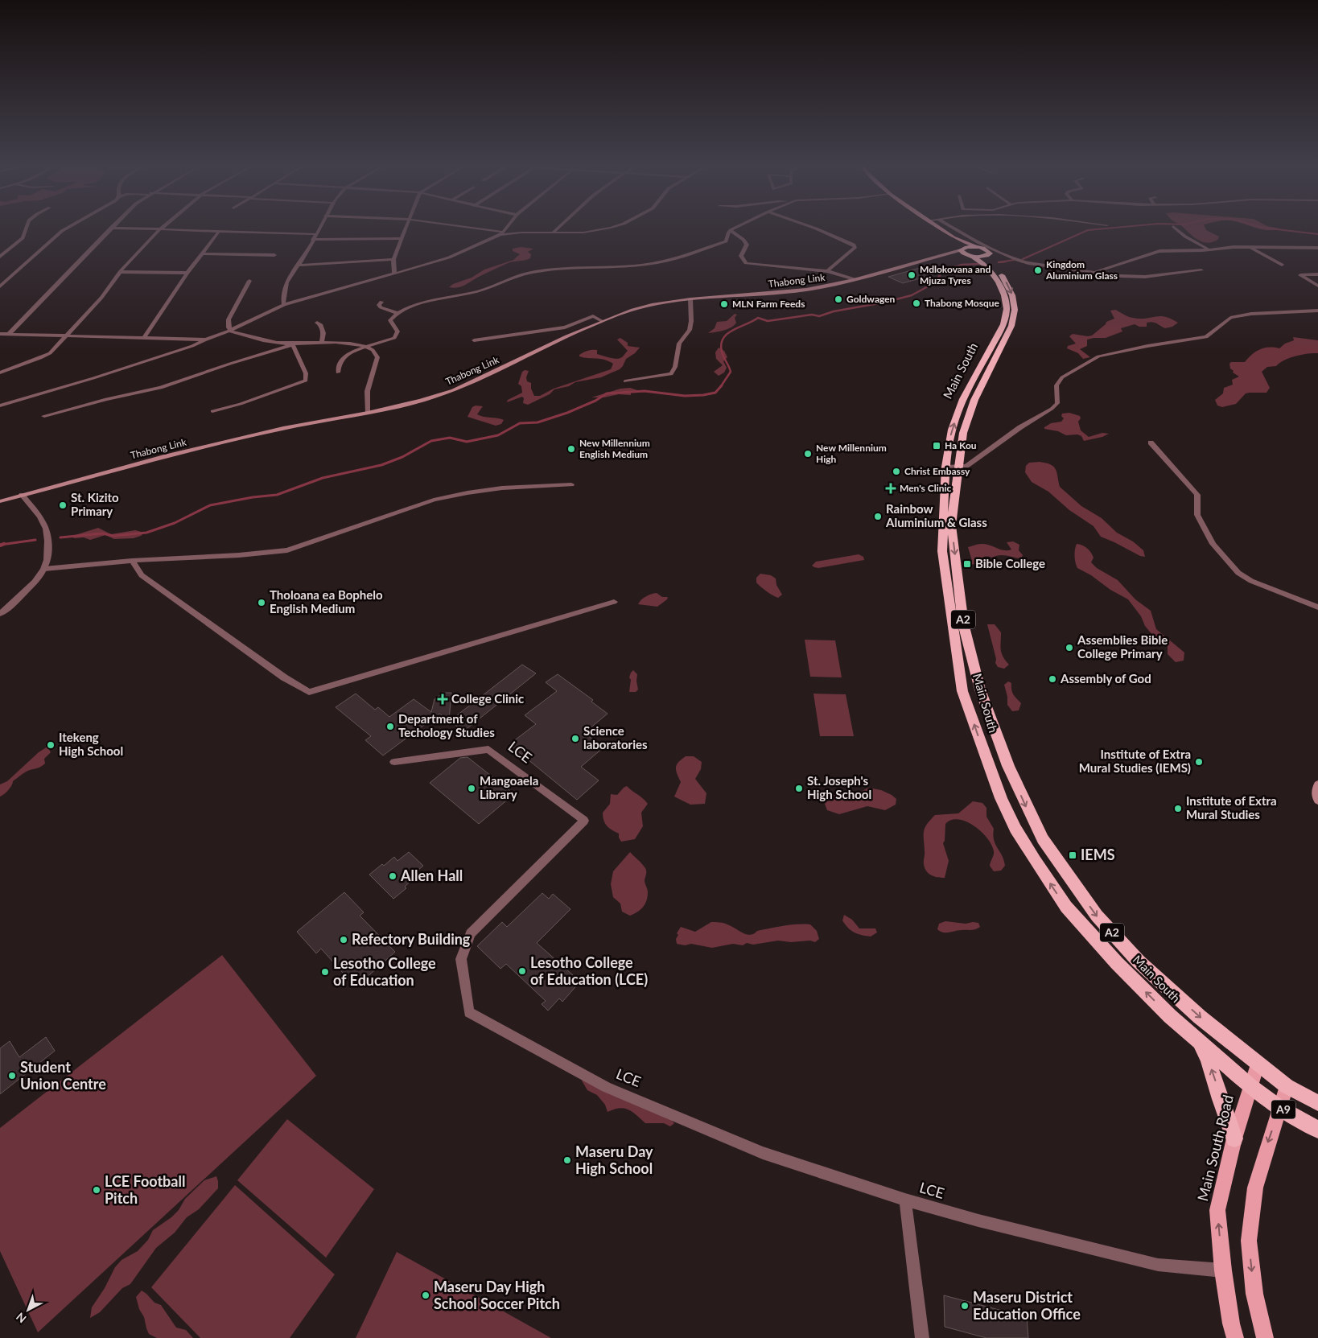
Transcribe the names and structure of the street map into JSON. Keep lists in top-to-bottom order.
{
  "streets": {
    "highway": ["Main South", "A2", "A9"],
    "main road": ["Thabong Link", "Main South Road"],
    "street": ["LCE"]
  },
  "crossings": [
    ["Main South", "A9"],
    ["Main South", "Main South Road"],
    ["LCE", "Main South Road"],
    ["A9", "Main South Road"]
  ],
  "places": {
    "other": [
      "Kingdom Aluminium Glass",
      "Mdlokovana and Mjuza Tyres",
      "Goldwagen",
      "Thabong Mosque",
      "MLN Farm Feeds",
      "New Millennium English Medium",
      "New Millennium High",
      "Christ Embassy",
      "St. Kizito Primary",
      "Rainbow Aluminium & Glass",
      "Tholoana ea Bophelo English Medium",
      "Assemblies Bible College Primary",
      "Assembly of God",
      "Department of Techology Studies",
      "Science laboratories",
      "Itekeng High School",
      "Institute of Extra Mural Studies (IEMS)",
      "Mangoaela Library",
      "St. Joseph's High School",
      "Institute of Extra Mural Studies",
      "Allen Hall",
      "Refectory Building",
      "Lesotho College of Education (LCE)",
      "Lesotho College of Education",
      "Student Union Centre",
      "Maseru Day High School",
      "LCE Football Pitch",
      "Maseru Day High School Soccer Pitch",
      "Maseru District Education Office"
    ],
    "transit": ["Ha Kou", "Bible College", "IEMS"],
    "health": ["Men's Clinic", "College Clinic"]
  },
  "north": "bottom left"
}
